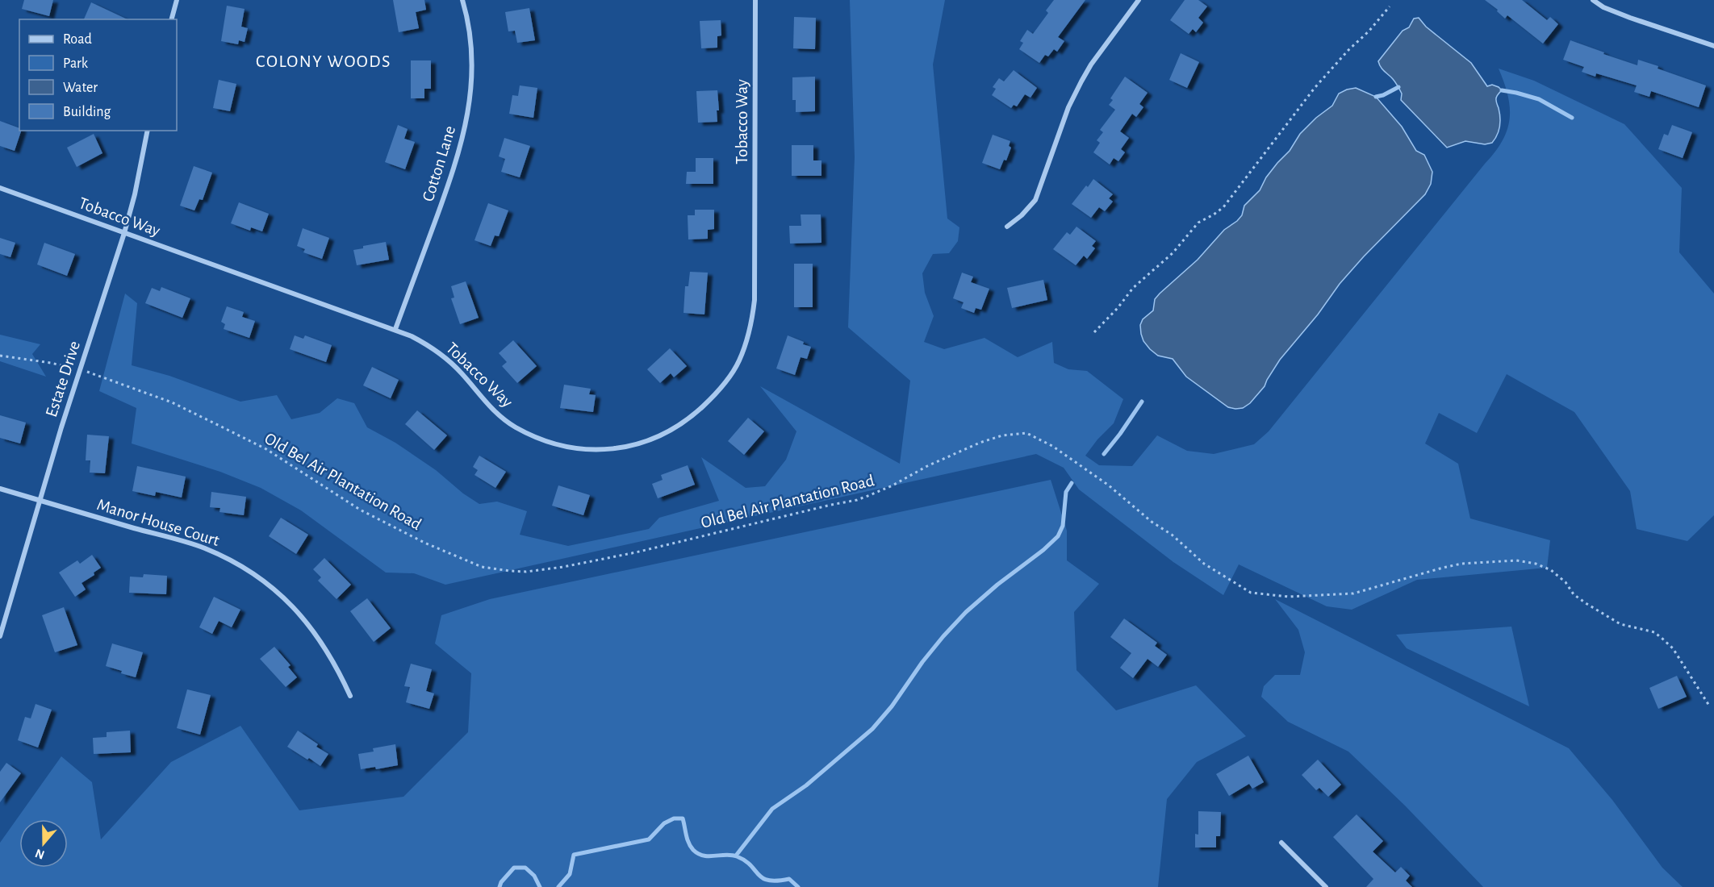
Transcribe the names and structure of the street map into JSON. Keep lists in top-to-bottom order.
{
  "streets": {
    "street": [
      "Tobacco Way",
      "Cotton Lane",
      "Estate Drive",
      "Manor House Court"
    ],
    "path": ["Old Bel Air Plantation Road"]
  },
  "crossings": [
    ["Tobacco Way", "Cotton Lane"],
    ["Tobacco Way", "Estate Drive"],
    ["Estate Drive", "Old Bel Air Plantation Road"],
    ["Estate Drive", "Manor House Court"]
  ],
  "districts": ["COLONY WOODS"],
  "legend": [
    "Road",
    "Park",
    "Water",
    "Building"
  ],
  "north": "bottom"
}
